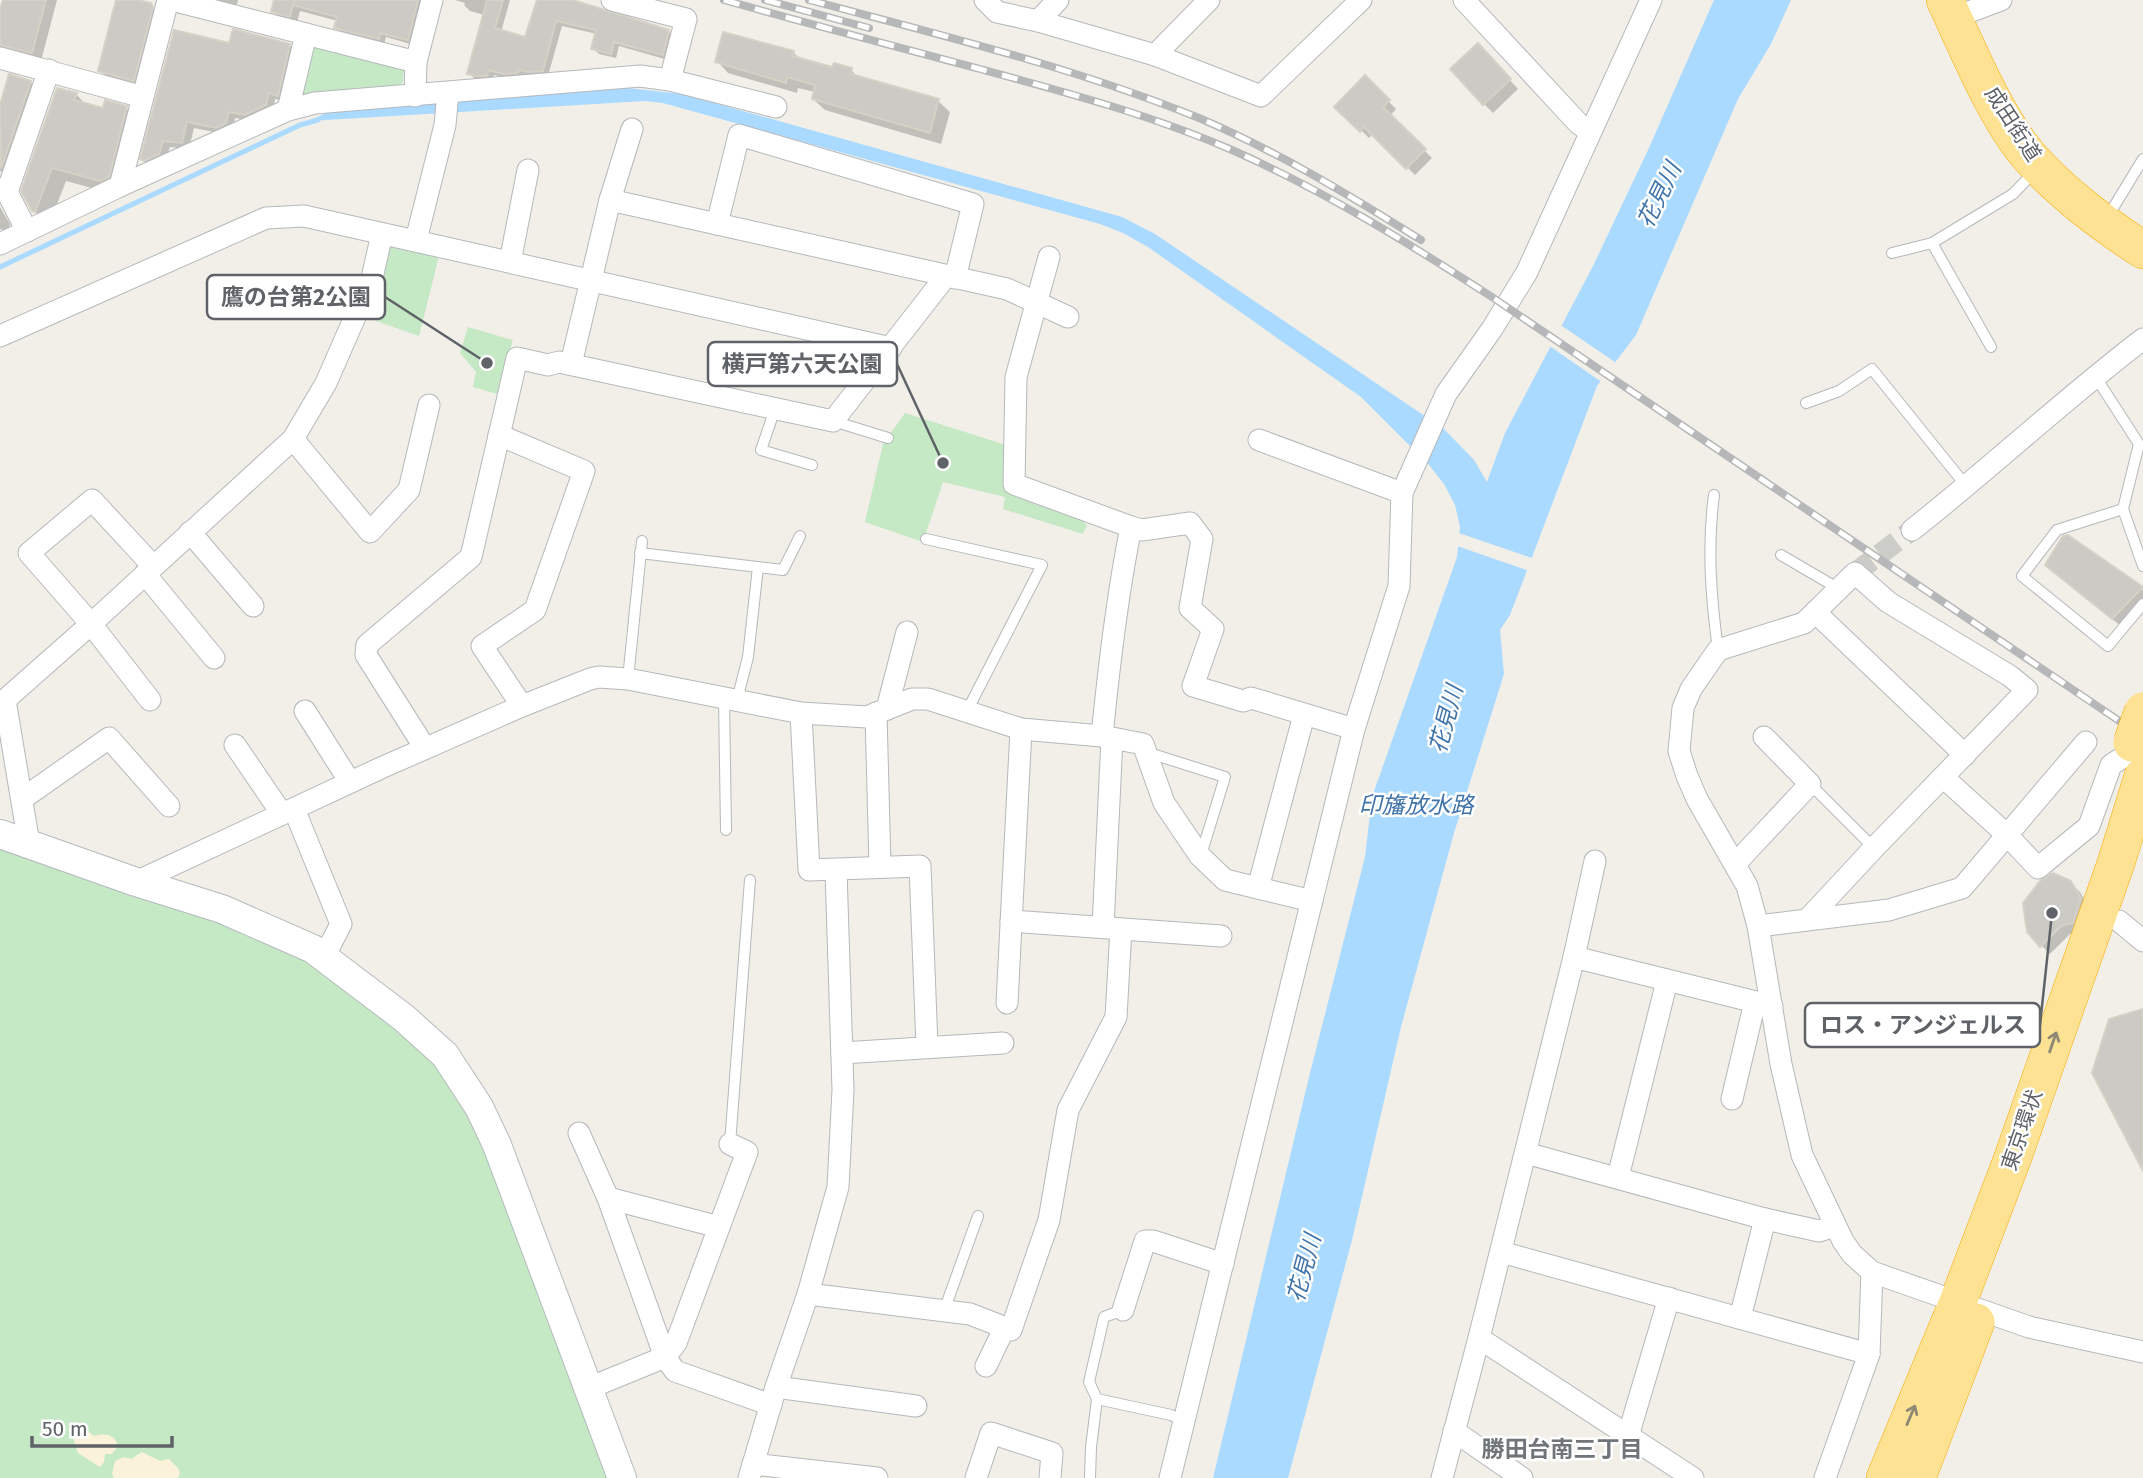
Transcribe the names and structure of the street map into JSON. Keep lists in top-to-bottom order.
{
  "streets": {
    "highway": ["成田街道", "東京環状"]
  },
  "districts": ["勝田台南三丁目"],
  "water": ["花見川", "印旛放水路"],
  "places": ["鷹の台第2公園", "横戸第六天公園", "ロス・アンジェルス"],
  "scale_bar": "50 m"
}
